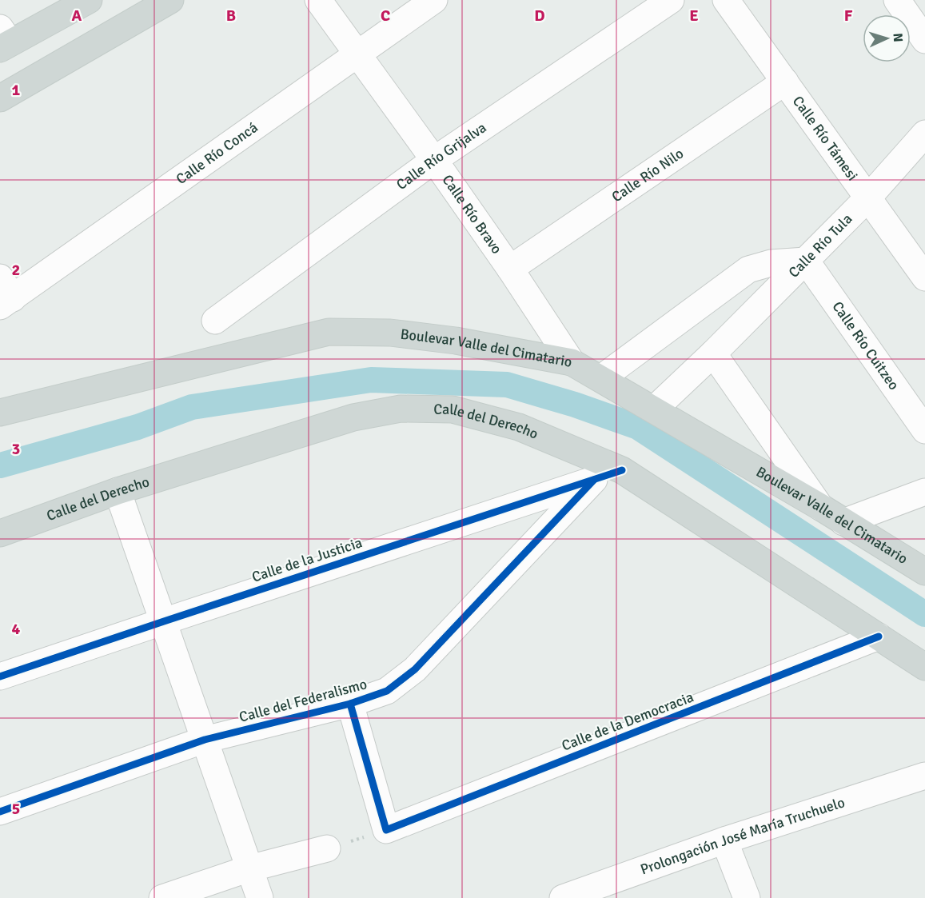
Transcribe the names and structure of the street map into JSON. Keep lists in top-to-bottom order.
{
  "streets": {
    "main road": ["Boulevar Valle del Cimatario", "Calle del Derecho"],
    "street": [
      "Calle Río Támesi",
      "Calle Río Concá",
      "Calle Río Grijalva",
      "Calle Río Nilo",
      "Calle Río Bravo",
      "Calle Río Tula",
      "Calle Río Cuitzeo",
      "Calle de la Justicia",
      "Calle del Federalismo",
      "Calle de la Democracia",
      "Prolongación José María Truchuelo"
    ]
  },
  "crossings": [
    ["Calle Río Támesi", "Calle Río Nilo"],
    ["Calle Río Támesi", "Calle Río Tula"],
    ["Calle Río Concá", "Calle Río Bravo"],
    ["Calle Río Grijalva", "Calle Río Bravo"],
    ["Calle Río Nilo", "Calle Río Bravo"],
    ["Calle Río Bravo", "Boulevar Valle del Cimatario"],
    ["Calle Río Tula", "Calle Río Cuitzeo"],
    ["Calle Río Tula", "Boulevar Valle del Cimatario"],
    ["Calle del Derecho", "Calle de la Justicia"],
    ["Calle del Derecho", "Calle de la Democracia"],
    ["Calle de la Justicia", "Calle del Federalismo"]
  ],
  "north": "right",
  "grid": {
    "columns": [
      "A",
      "B",
      "C",
      "D",
      "E",
      "F"
    ],
    "rows": [
      "1",
      "2",
      "3",
      "4",
      "5"
    ]
  }
}
